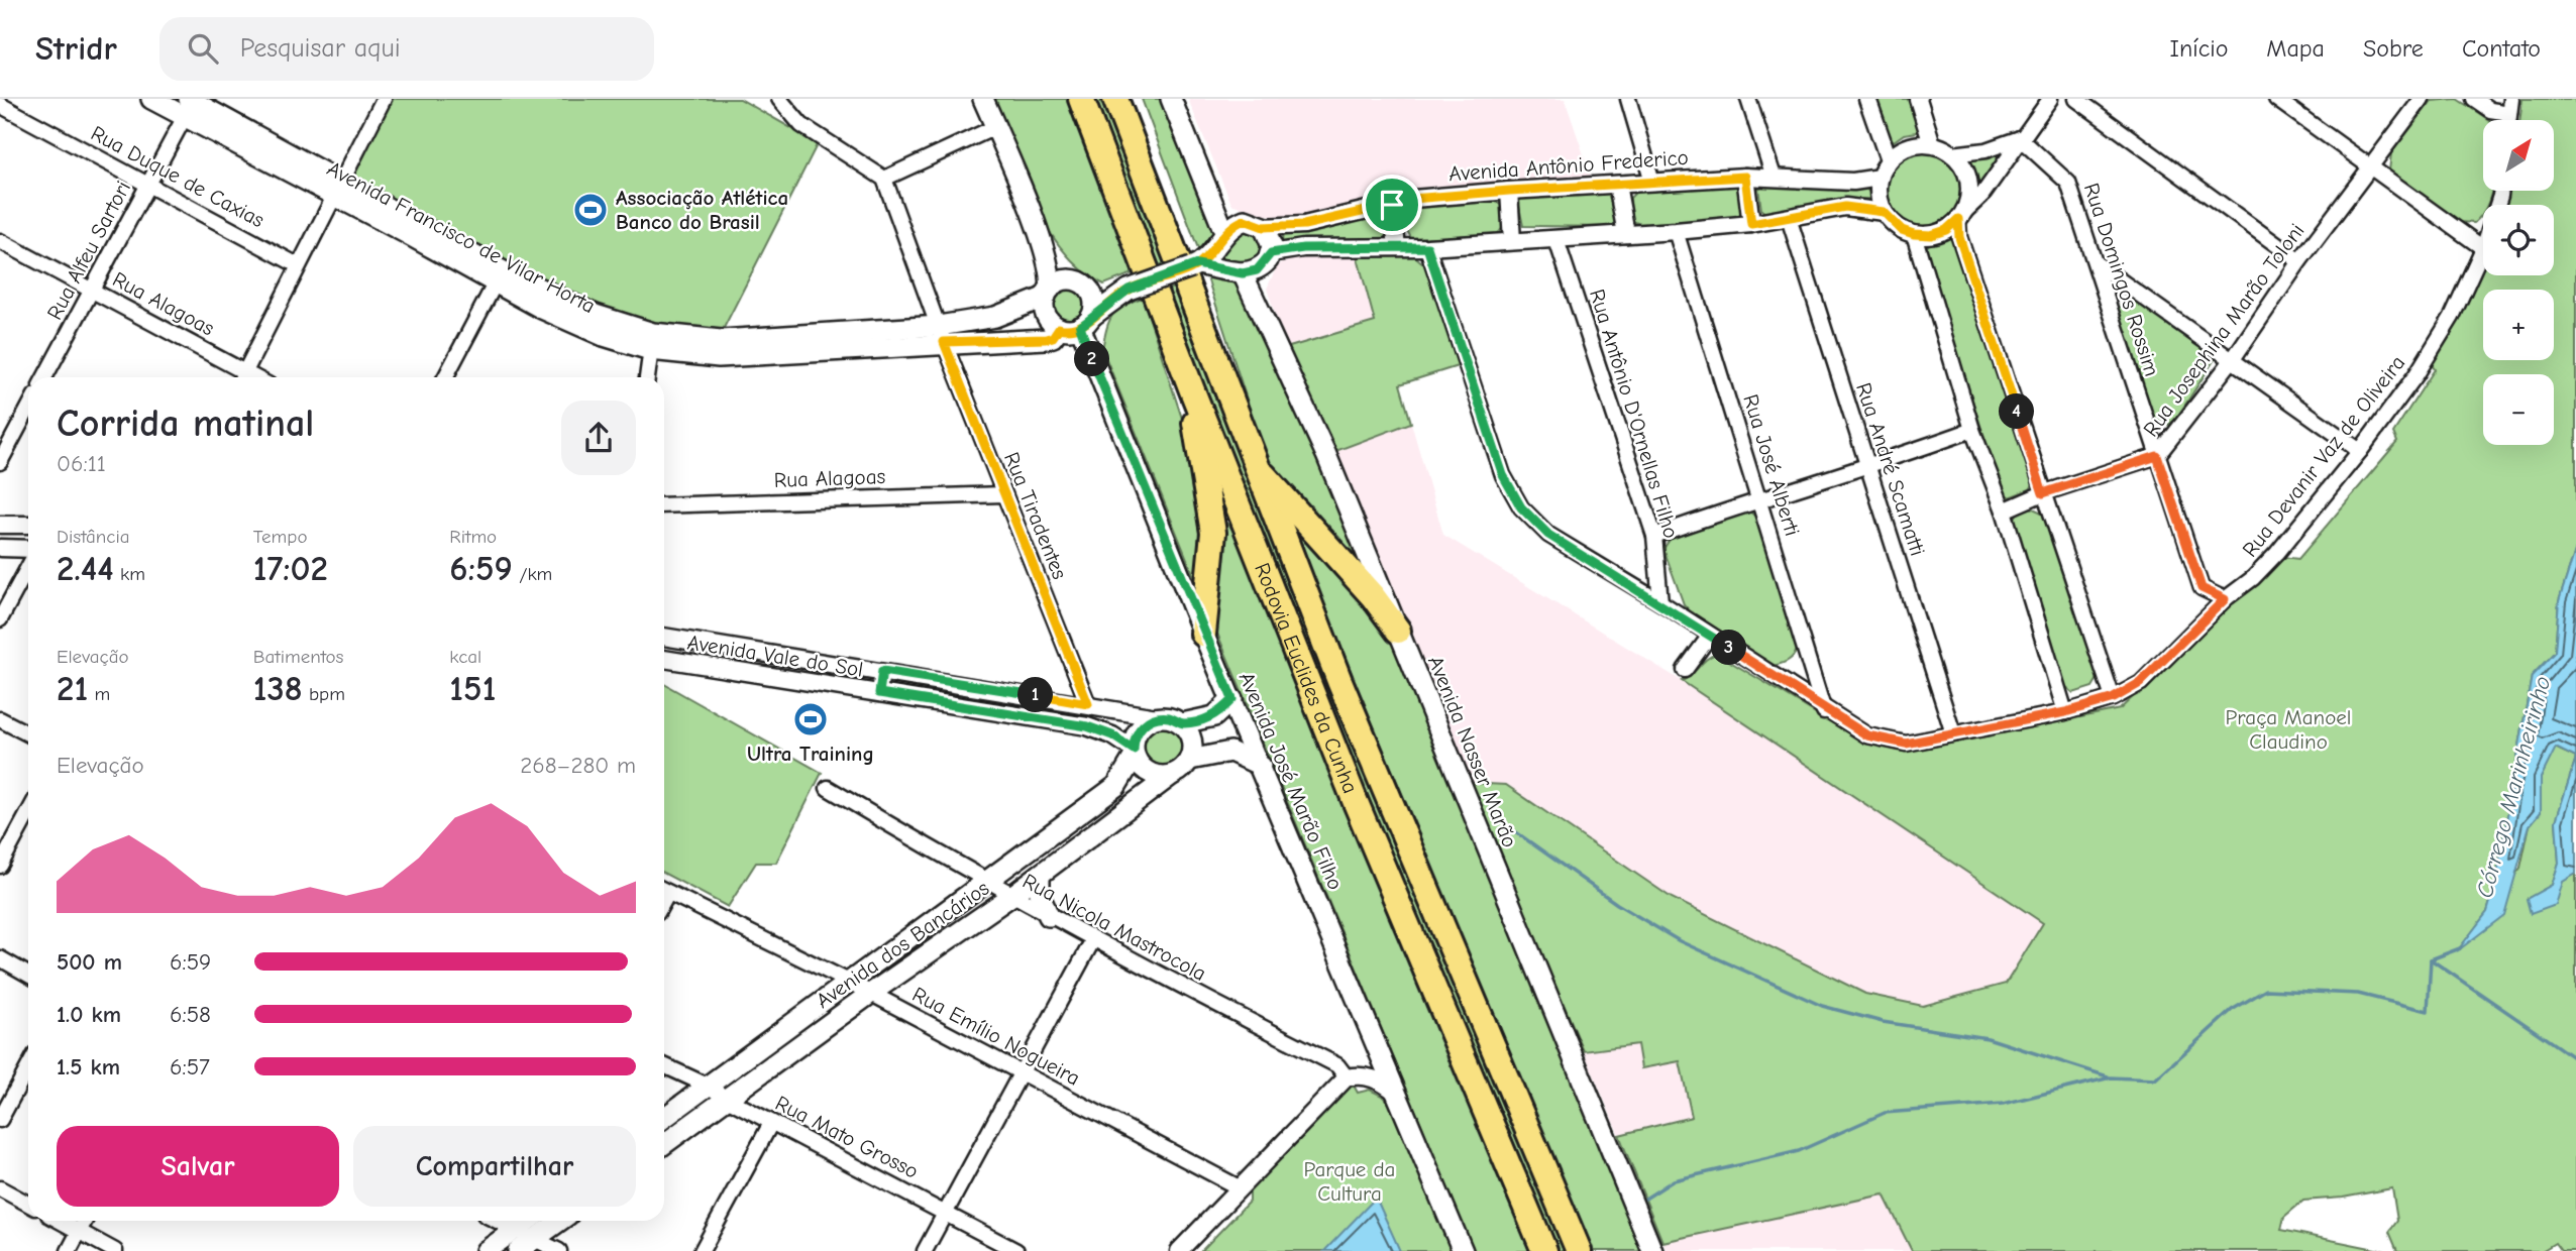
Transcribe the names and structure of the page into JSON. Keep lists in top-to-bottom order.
{
  "streets": {
    "highway": ["Rodovia Euclides da Cunha"],
    "main road": [
      "Avenida Antônio Frederico",
      "Avenida Francisco de Vilar Horta",
      "Avenida Nasser Marão",
      "Avenida José Marão Filho",
      "Avenida dos Bancários"
    ],
    "street": [
      "Rua Duque de Caxias",
      "Rua Alfeu Sartori",
      "Rua Domingos Rossim",
      "Rua Alagoas",
      "Rua Josephina Marão Toloni",
      "Rua Antônio D'Ornellas Filho",
      "Rua Devanir Vaz de Oliveira",
      "Rua José Alberti",
      "Rua André Scamatti",
      "Rua Tiradentes",
      "Avenida Vale do Sol",
      "Rua Nicola Mastrocola",
      "Rua Emílio Nogueira",
      "Rua Mato Grosso"
    ]
  },
  "crossings": [
    ["Rua Duque de Caxias", "Rua Alfeu Sartori"],
    ["Avenida Francisco de Vilar Horta", "Rua Alfeu Sartori"],
    ["Avenida Francisco de Vilar Horta", "Rua Tiradentes"],
    ["Avenida Francisco de Vilar Horta", "Avenida José Marão Filho"],
    ["Rua Alfeu Sartori", "Rua Alagoas"],
    ["Rua Domingos Rossim", "Rua Josephina Marão Toloni"],
    ["Rua Domingos Rossim", "Rua Devanir Vaz de Oliveira"],
    ["Rua Alagoas", "Rua Tiradentes"],
    ["Rua Antônio D'Ornellas Filho", "Rua Devanir Vaz de Oliveira"],
    ["Rua Devanir Vaz de Oliveira", "Rua José Alberti"],
    ["Rua Devanir Vaz de Oliveira", "Rua André Scamatti"],
    ["Rua Tiradentes", "Avenida Vale do Sol"],
    ["Avenida Vale do Sol", "Avenida dos Bancários"],
    ["Rua Nicola Mastrocola", "Avenida dos Bancários"],
    ["Avenida dos Bancários", "Rua Emílio Nogueira"],
    ["Avenida dos Bancários", "Rua Mato Grosso"]
  ],
  "water": ["Córrego Marinheirinho"],
  "parks": ["Praça Manoel Claudino", "Parque da Cultura"],
  "places": {
    "sports": ["Associação Atlética Banco do Brasil", "Ultra Training"]
  },
  "north": "top right",
  "page": {
    "header": "Stridr",
    "search": "Pesquisar aqui",
    "nav": [
      "Início",
      "Mapa",
      "Sobre",
      "Contato"
    ],
    "map_buttons": ["+", "−"],
    "pins": [
      "2",
      "4",
      "3",
      "1"
    ],
    "heading": ["Corrida matinal", "06:11"],
    "stats": [
      ["Distância", "2.44 km"],
      ["Tempo", "17:02"],
      ["Ritmo", "6:59 /km"],
      ["Elevação", "21 m"],
      ["Batimentos", "138 bpm"],
      ["kcal", "151"]
    ],
    "chart": ["Elevação", "268–280 m"],
    "list": [
      {
        "name": "500 m",
        "note": "6:59"
      },
      {
        "name": "1.0 km",
        "note": "6:58"
      },
      {
        "name": "1.5 km",
        "note": "6:57"
      }
    ],
    "buttons": ["Salvar", "Compartilhar"]
  }
}
